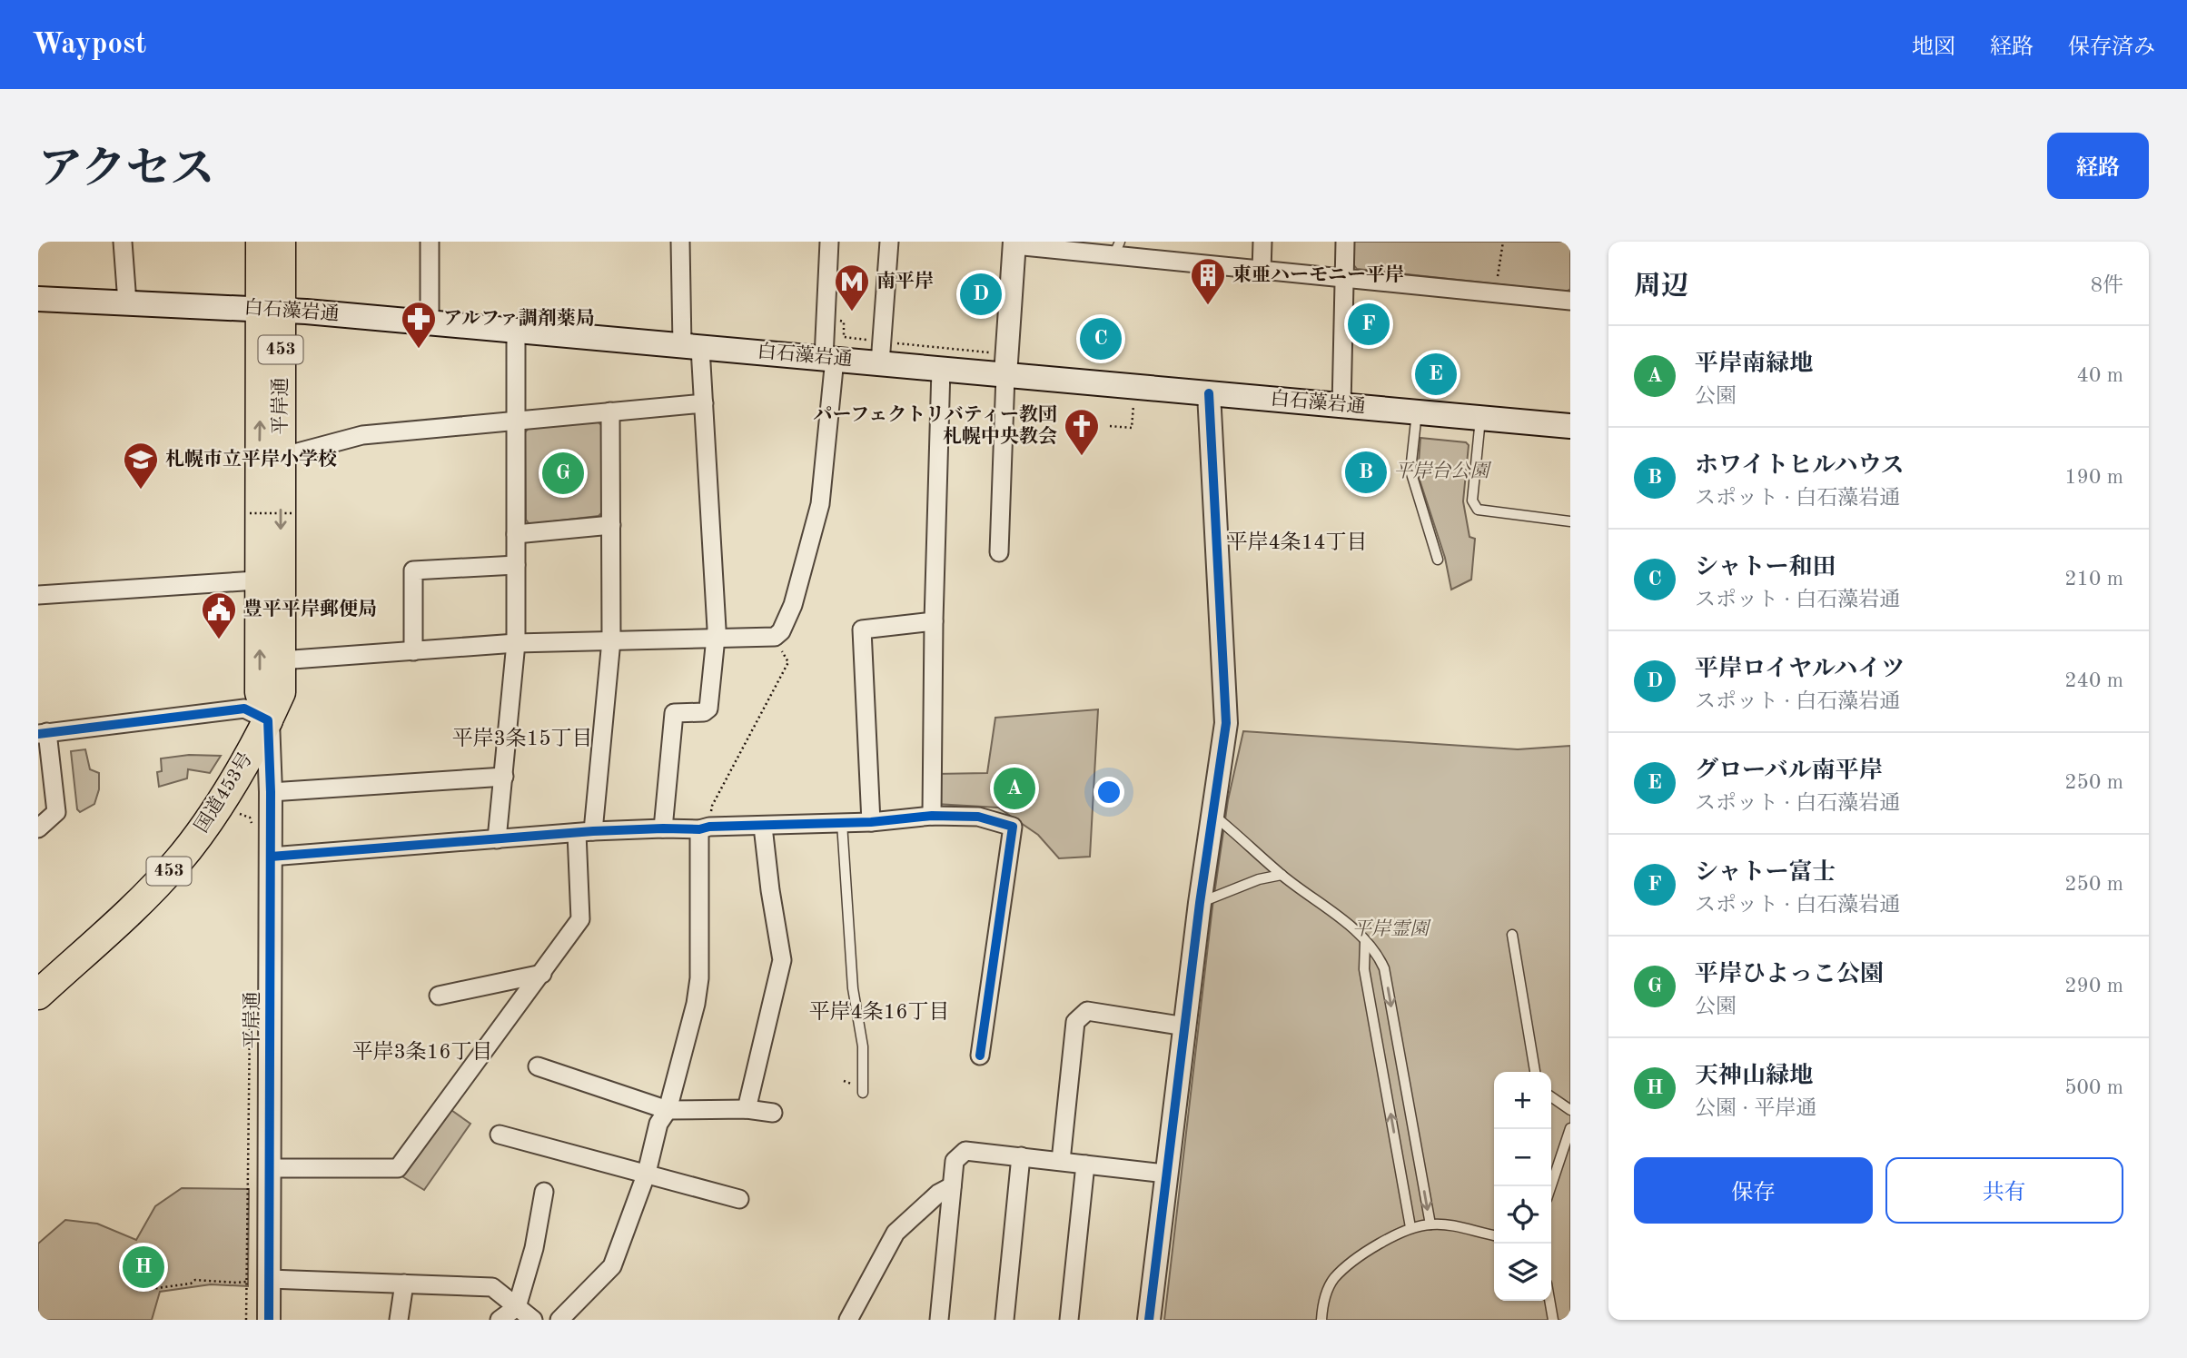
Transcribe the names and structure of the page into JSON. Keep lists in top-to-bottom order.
{
  "streets": {
    "highway": ["453", "平岸通", "国道453号"],
    "main road": ["白石藻岩通"]
  },
  "crossings": [
    ["白石藻岩通", "平岸通"],
    ["平岸通", "国道453号"]
  ],
  "districts": [
    "平岸4条14丁目",
    "平岸3条15丁目",
    "平岸4条16丁目",
    "平岸3条16丁目"
  ],
  "parks": ["平岸台公園", "平岸霊園"],
  "places": {
    "building": ["東亜ハーモニー平岸"],
    "metro station": ["南平岸"],
    "pharmacy": ["アルファ調剤薬局"],
    "church": ["パーフェクトリバティー教団 札幌中央教会"],
    "school or university": ["札幌市立平岸小学校"],
    "public building": ["豊平平岸郵便局"]
  },
  "page": {
    "header": "Waypost",
    "nav": ["地図", "経路", "保存済み"],
    "title": "アクセス",
    "buttons": [
      "経路",
      ["保存", "共有"]
    ],
    "heading": ["周辺", "8件"],
    "pins": [
      "D",
      "F",
      "C",
      "E",
      "B",
      "G",
      "A",
      "H"
    ],
    "list": [
      {
        "mark": "A",
        "name": "平岸南緑地",
        "note": "公園",
        "value": "40 m"
      },
      {
        "mark": "B",
        "name": "ホワイトヒルハウス",
        "note": "スポット · 白石藻岩通",
        "value": "190 m"
      },
      {
        "mark": "C",
        "name": "シャトー和田",
        "note": "スポット · 白石藻岩通",
        "value": "210 m"
      },
      {
        "mark": "D",
        "name": "平岸ロイヤルハイツ",
        "note": "スポット · 白石藻岩通",
        "value": "240 m"
      },
      {
        "mark": "E",
        "name": "グローバル南平岸",
        "note": "スポット · 白石藻岩通",
        "value": "250 m"
      },
      {
        "mark": "F",
        "name": "シャトー富士",
        "note": "スポット · 白石藻岩通",
        "value": "250 m"
      },
      {
        "mark": "G",
        "name": "平岸ひよっこ公園",
        "note": "公園",
        "value": "290 m"
      },
      {
        "mark": "H",
        "name": "天神山緑地",
        "note": "公園 · 平岸通",
        "value": "500 m"
      }
    ],
    "map_buttons": ["+", "−"]
  }
}
